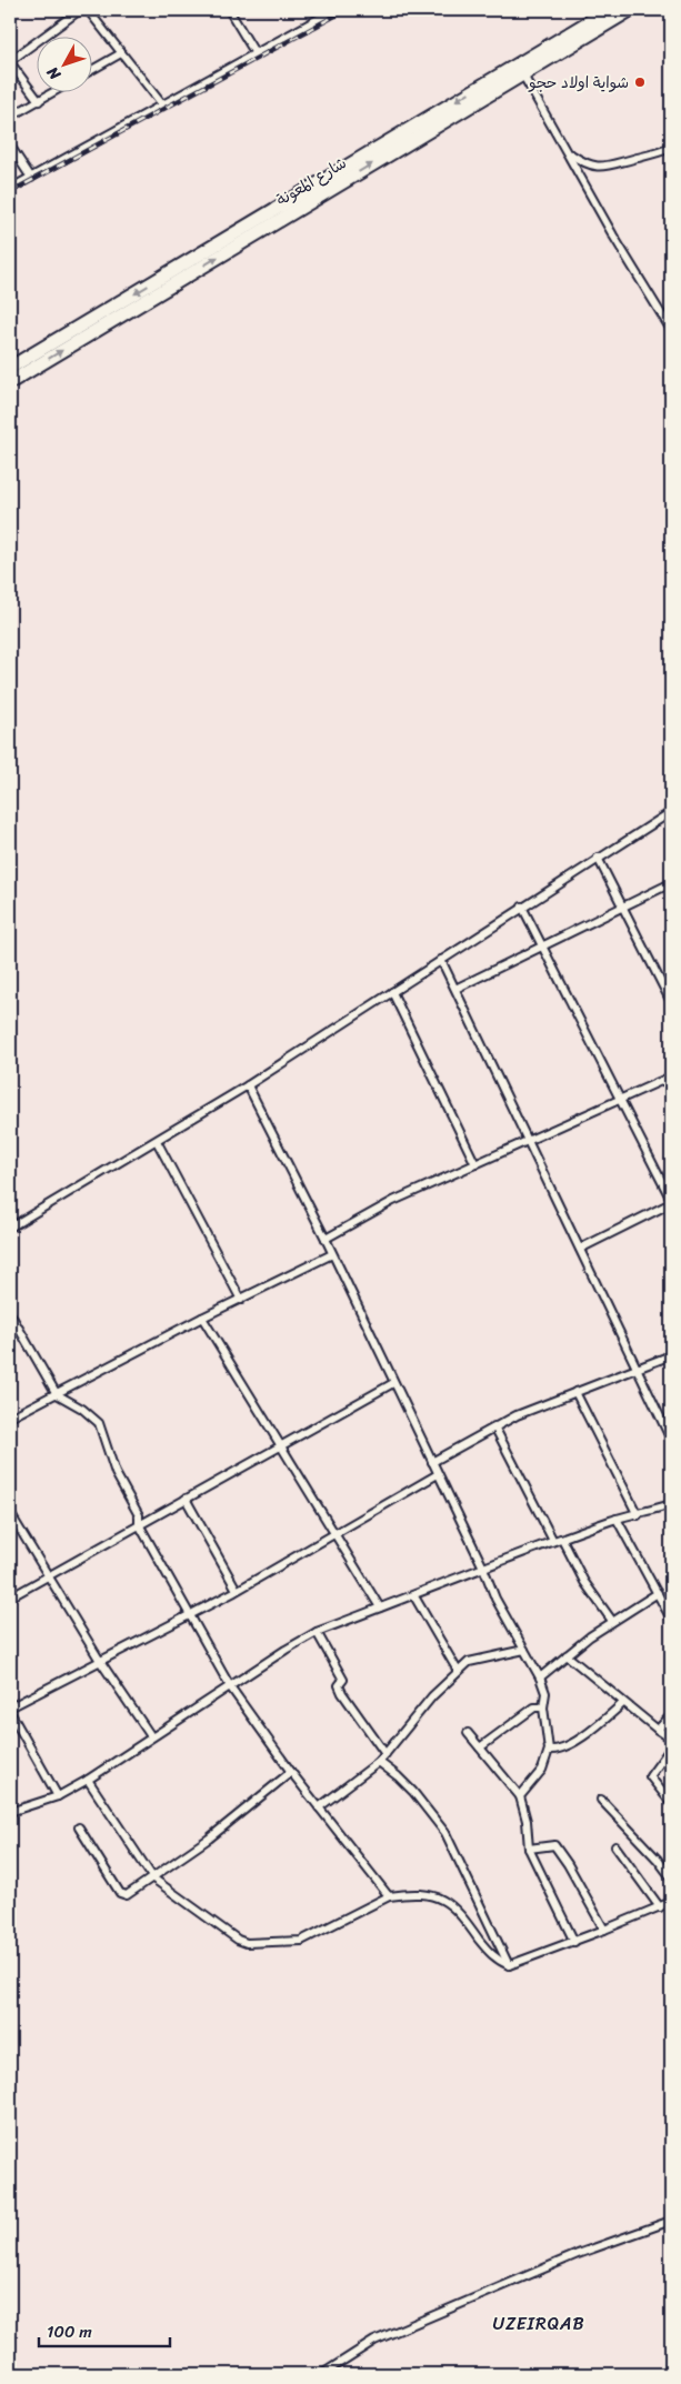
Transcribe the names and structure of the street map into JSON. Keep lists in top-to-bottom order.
{
  "streets": {
    "highway": ["شارع المعونة"]
  },
  "districts": ["UZEIRQAB"],
  "places": ["شواية اولاد حجو"],
  "scale_bar": "100 m",
  "north": "bottom left"
}
